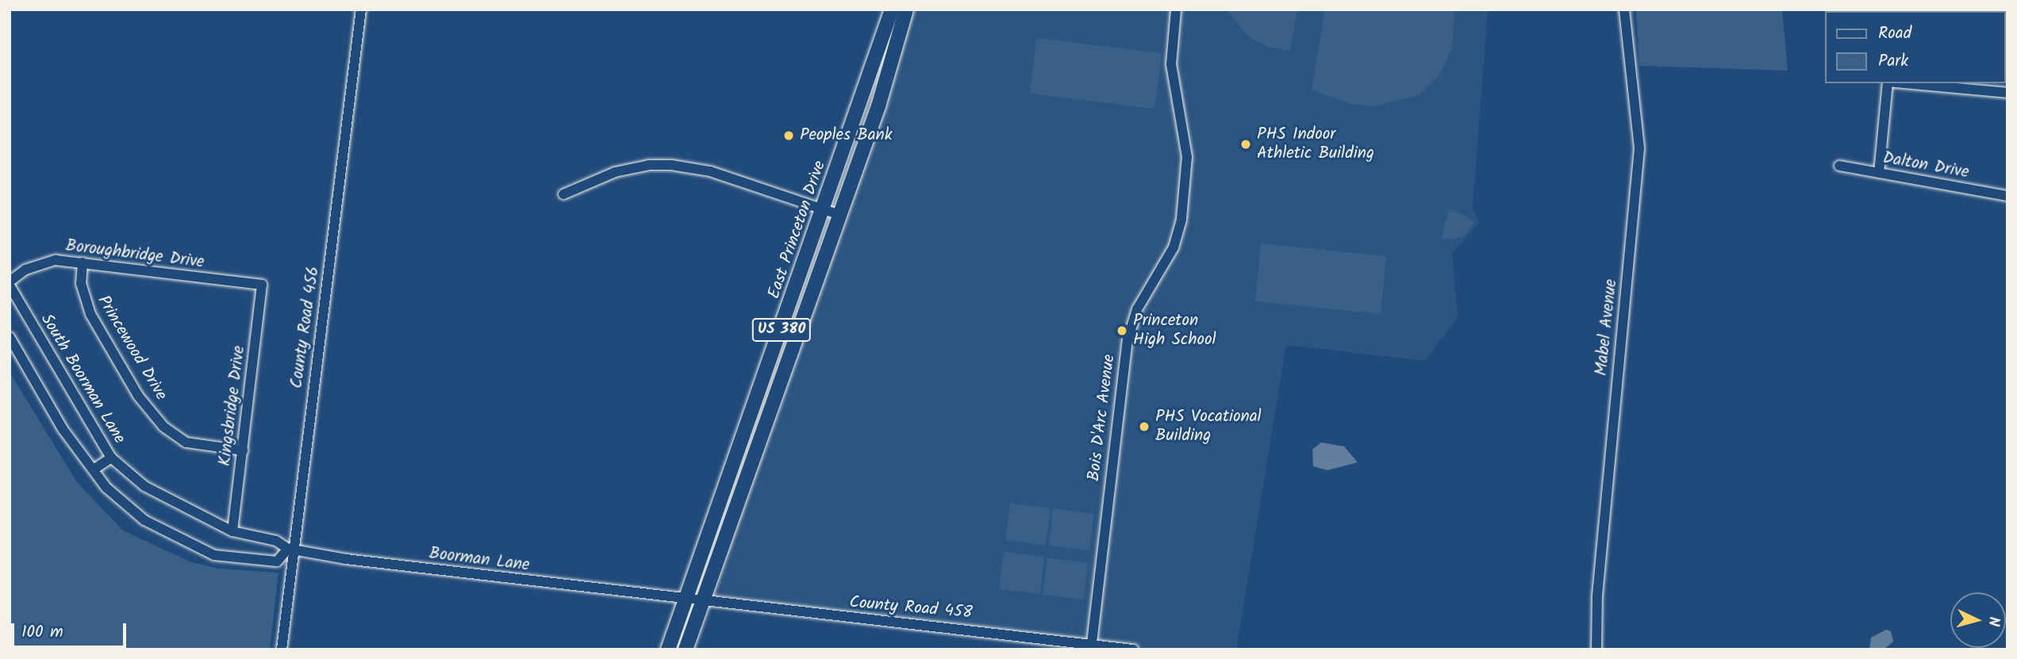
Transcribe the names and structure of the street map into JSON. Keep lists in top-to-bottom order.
{
  "streets": {
    "highway": ["East Princeton Drive", "US 380"],
    "street": [
      "Dalton Drive",
      "Boroughbridge Drive",
      "County Road 456",
      "Mabel Avenue",
      "Princewood Drive",
      "South Boorman Lane",
      "Kingsbridge Drive",
      "Bois D'Arc Avenue",
      "Boorman Lane",
      "County Road 458"
    ]
  },
  "crossings": [
    ["East Princeton Drive", "Boorman Lane"],
    ["East Princeton Drive", "County Road 458"],
    ["Boroughbridge Drive", "Princewood Drive"],
    ["Boroughbridge Drive", "South Boorman Lane"],
    ["Boroughbridge Drive", "Kingsbridge Drive"],
    ["County Road 456", "South Boorman Lane"],
    ["County Road 456", "Boorman Lane"],
    ["Princewood Drive", "Kingsbridge Drive"],
    ["South Boorman Lane", "Kingsbridge Drive"],
    ["South Boorman Lane", "Boorman Lane"],
    ["Bois D'Arc Avenue", "County Road 458"],
    ["Boorman Lane", "County Road 458"]
  ],
  "places": [
    "Peoples Bank",
    "PHS Indoor Athletic Building",
    "Princeton High School",
    "PHS Vocational Building"
  ],
  "legend": ["Road", "Park"],
  "scale_bar": "100 m",
  "north": "right"
}
